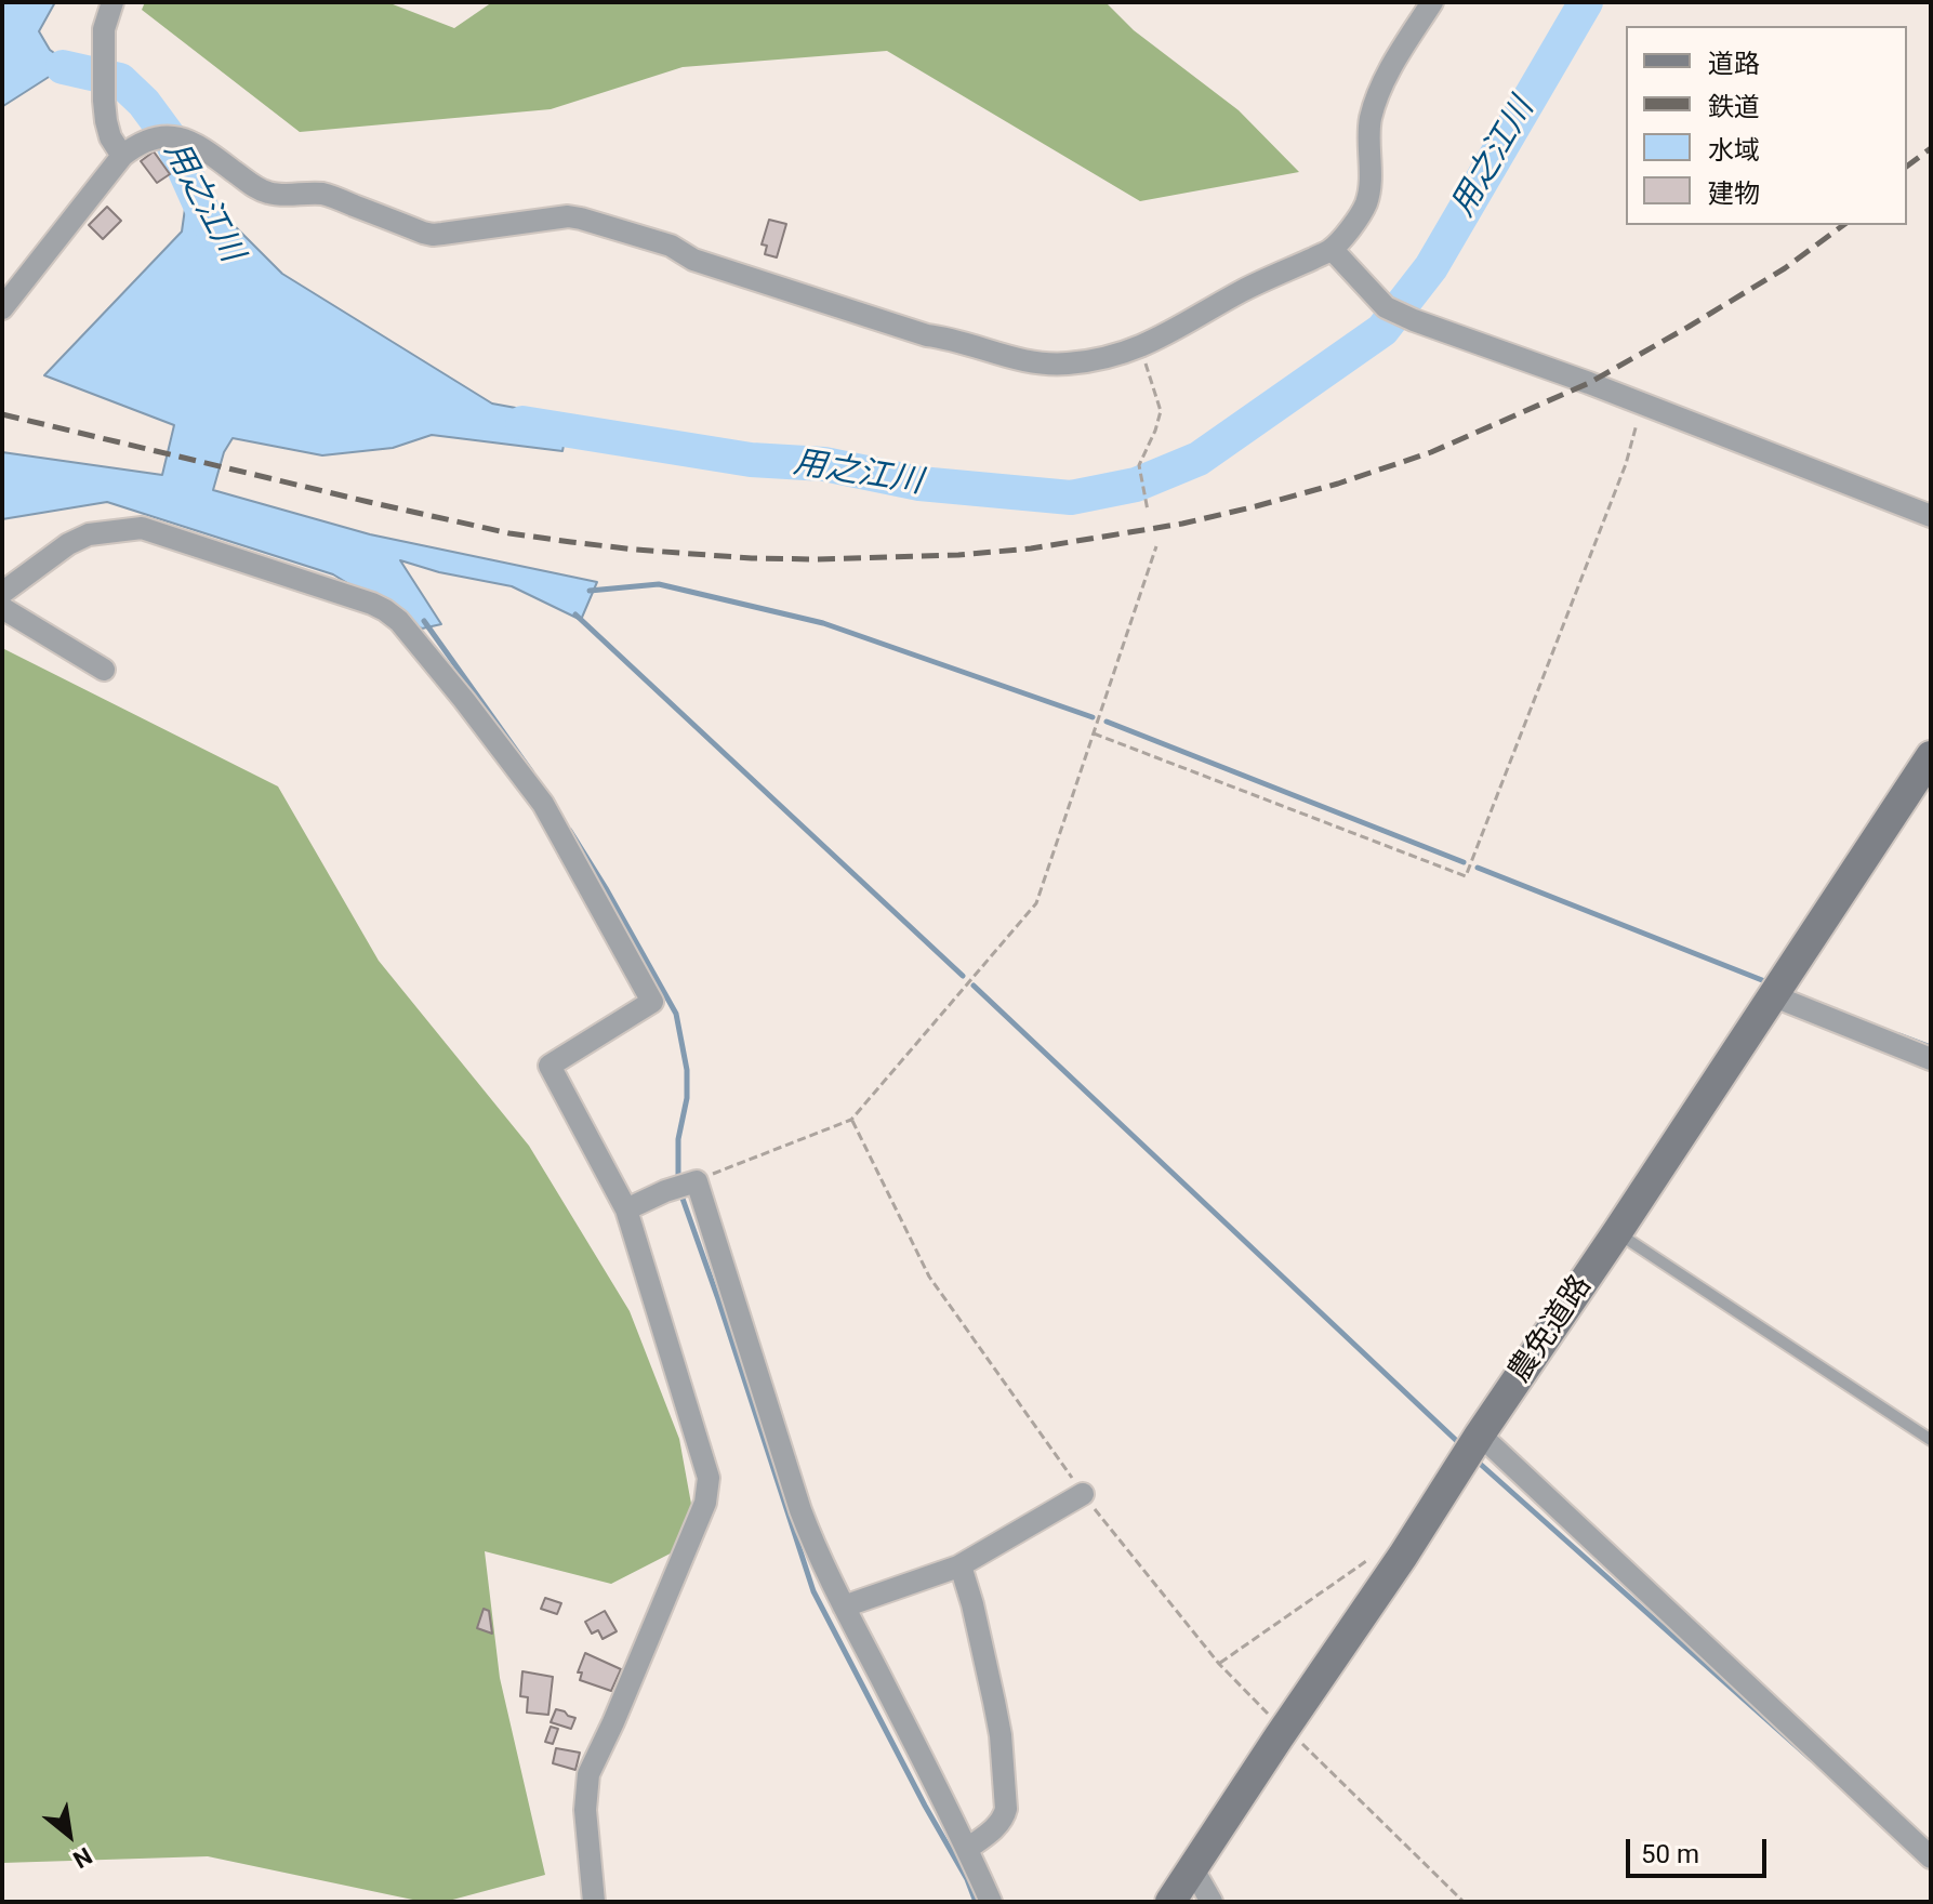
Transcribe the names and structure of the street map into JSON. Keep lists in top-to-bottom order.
{
  "streets": {
    "street": ["農免道路"]
  },
  "water": ["用之江川"],
  "legend": [
    "道路",
    "鉄道",
    "水域",
    "建物"
  ],
  "scale_bar": "50 m",
  "north": "bottom right"
}
